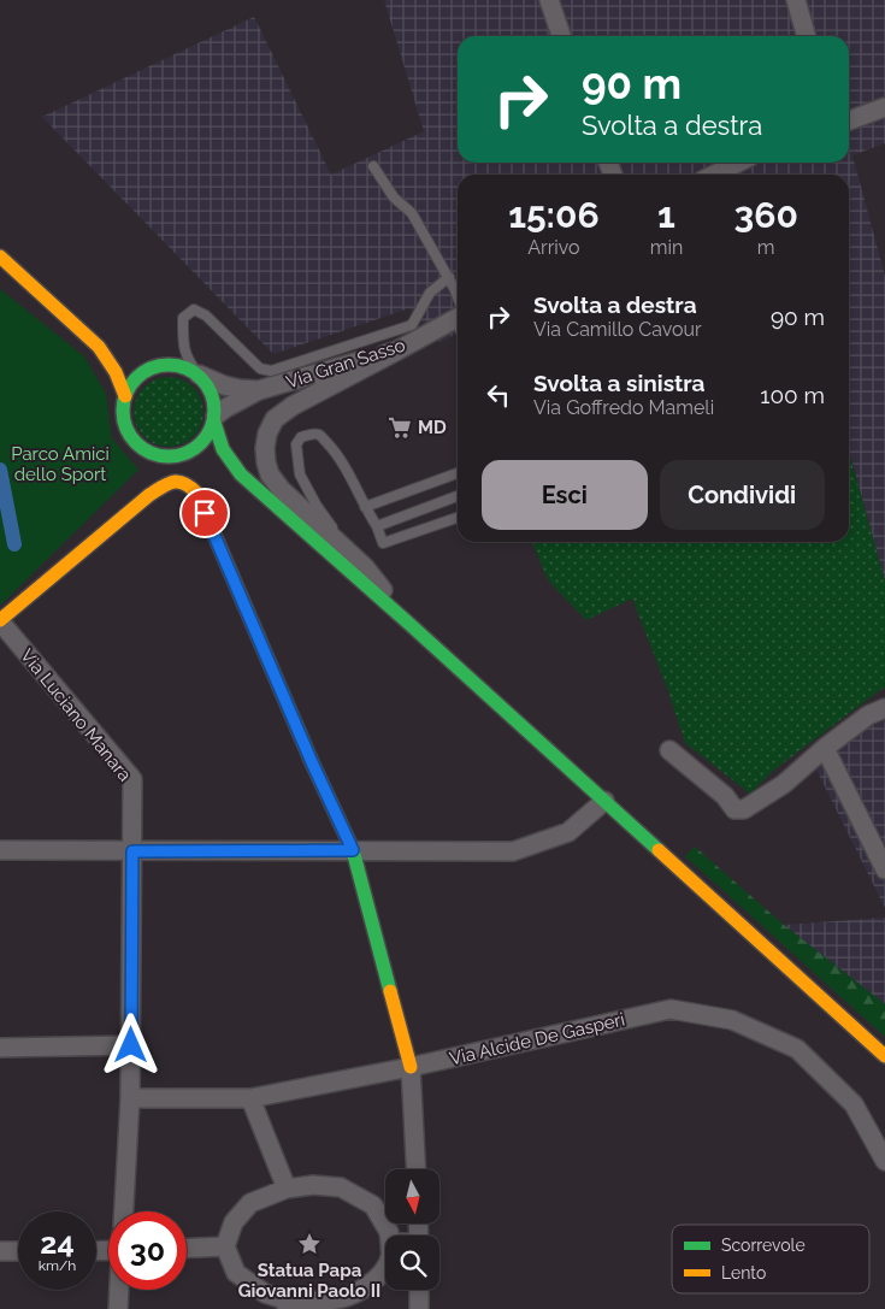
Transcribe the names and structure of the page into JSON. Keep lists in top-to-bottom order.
{
  "streets": {
    "street": ["Via Gran Sasso", "Via Luciano Manara", "Via Alcide De Gasperi"]
  },
  "crossings": [
    ["Via Luciano Manara", "Via Alcide De Gasperi"]
  ],
  "parks": ["Parco Amici dello Sport"],
  "places": {
    "supermarket": ["MD"],
    "place": ["Statua Papa Giovanni Paolo II"]
  },
  "legend": ["Scorrevole", "Lento"],
  "north": "bottom",
  "page": {
    "turn": ["90 m", "Svolta a destra"],
    "eta": [
      "15:06",
      "Arrivo",
      "1",
      "min",
      "360",
      "m"
    ],
    "list": [
      {
        "name": "Svolta a destra",
        "note": "Via Camillo Cavour",
        "value": "90 m"
      },
      {
        "name": "Svolta a sinistra",
        "note": "Via Goffredo Mameli",
        "value": "100 m"
      }
    ],
    "buttons": ["Esci", "Condividi"],
    "speed": "24 km/h",
    "limit": "30"
  }
}
